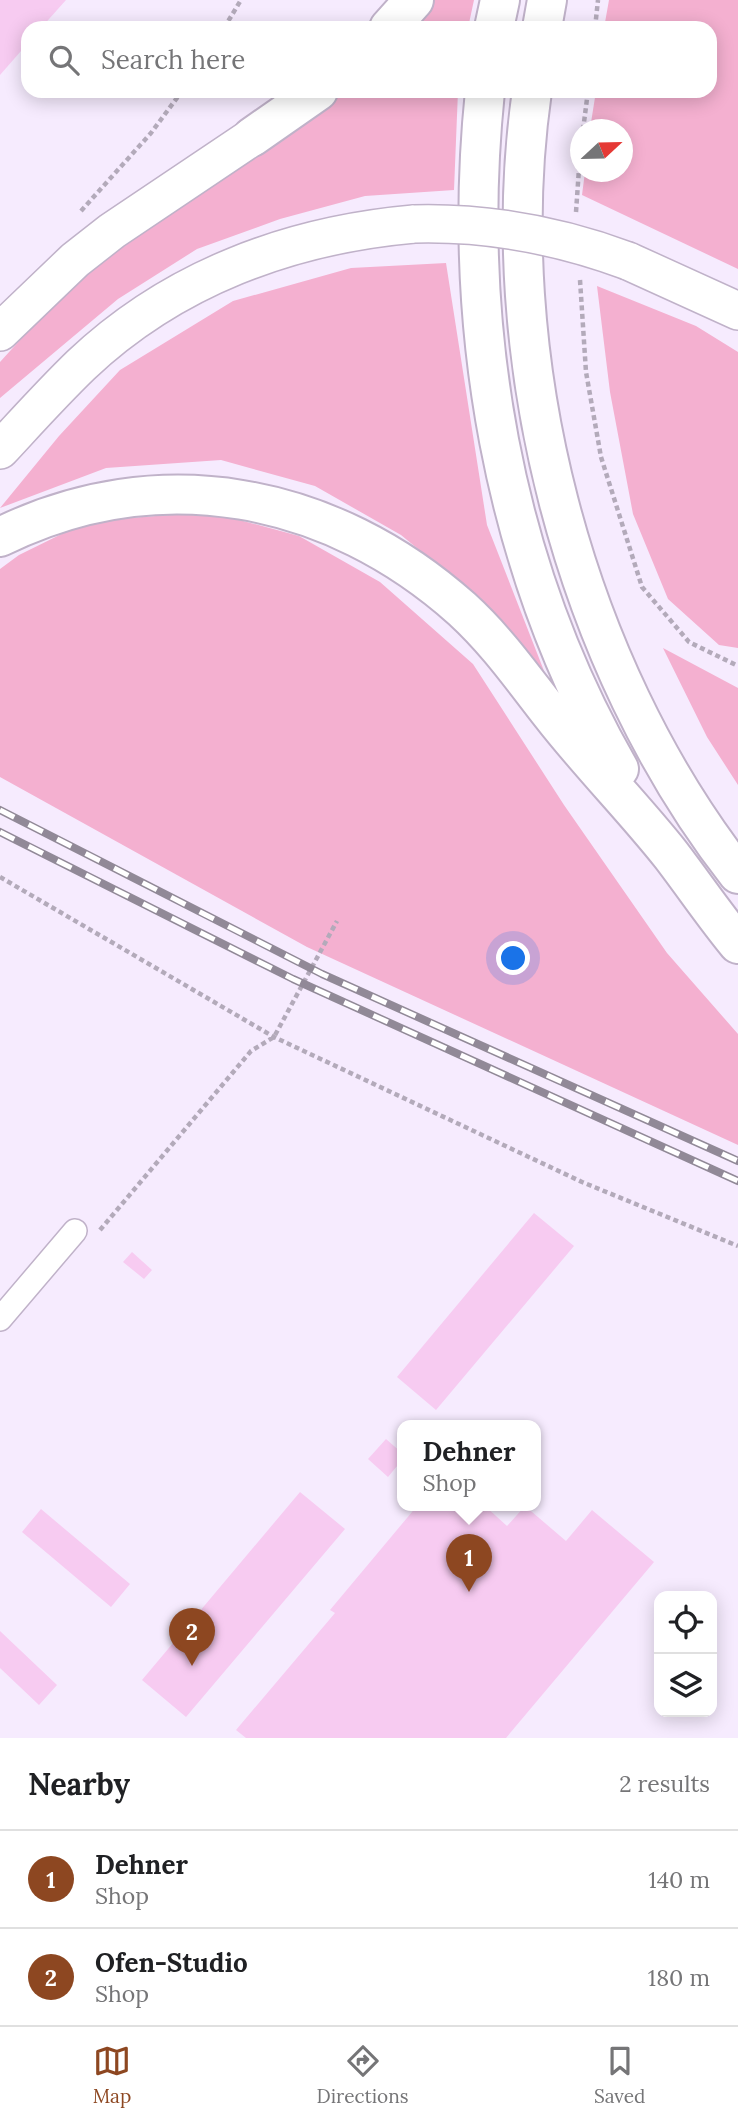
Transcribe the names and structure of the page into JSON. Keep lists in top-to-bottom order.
{
  "north": "right",
  "page": {
    "search": "Search here",
    "popup": ["Dehner", "Shop"],
    "pins": ["1", "2"],
    "heading": ["Nearby", "2 results"],
    "list": [
      {
        "mark": "1",
        "name": "Dehner",
        "note": "Shop",
        "value": "140 m"
      },
      {
        "mark": "2",
        "name": "Ofen-Studio",
        "note": "Shop",
        "value": "180 m"
      }
    ],
    "nav": ["Map", "Directions", "Saved"]
  }
}
